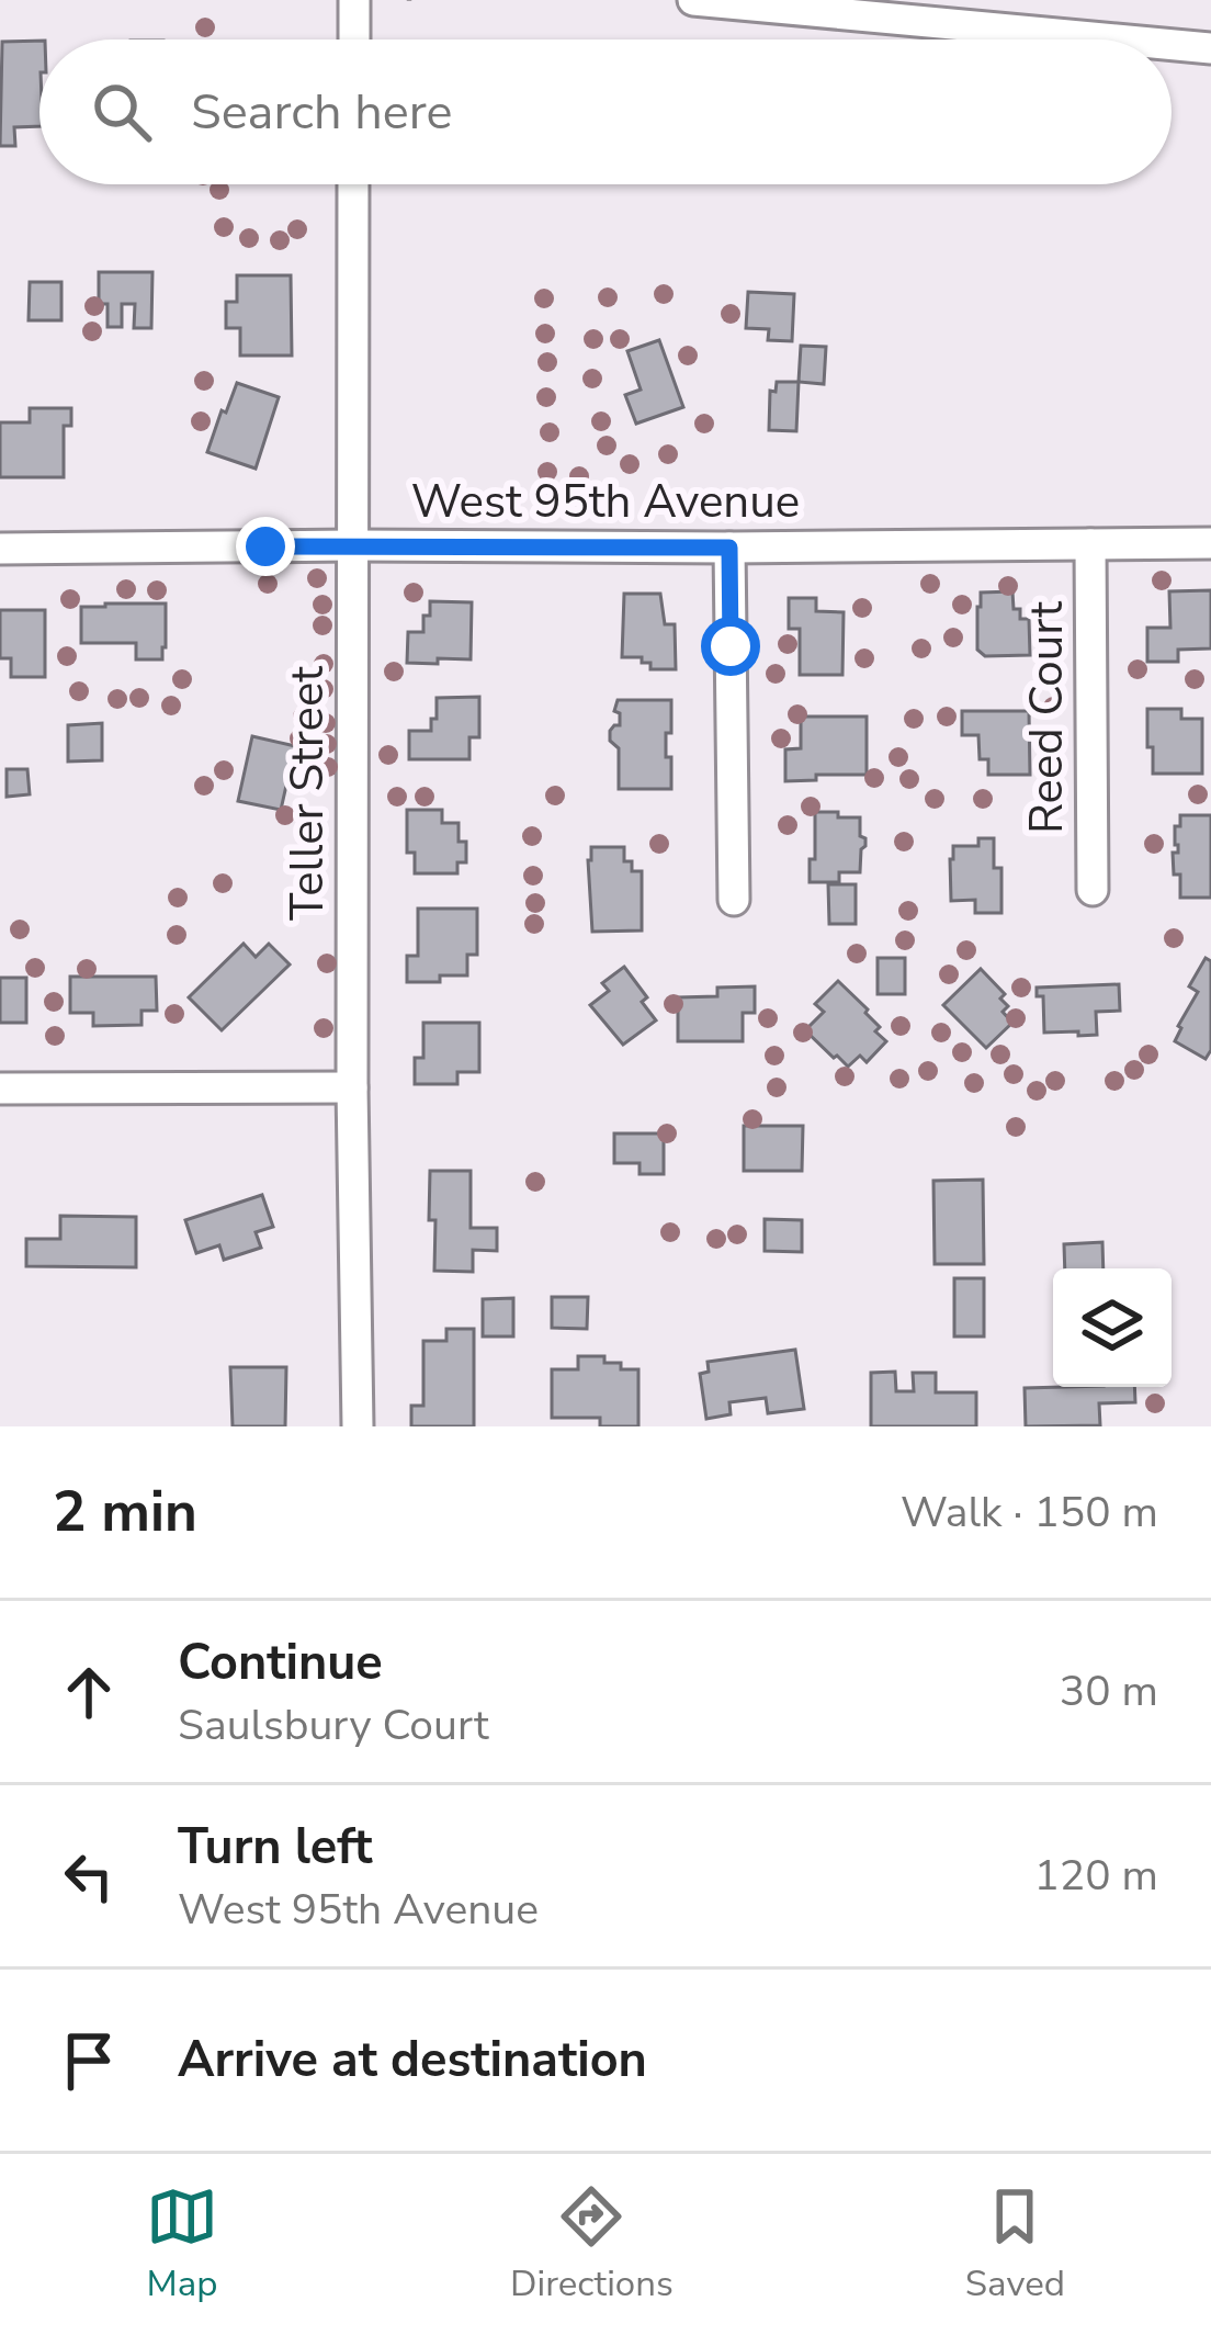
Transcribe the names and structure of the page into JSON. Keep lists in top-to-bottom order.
{
  "streets": {
    "street": ["West 95th Avenue", "Reed Court", "Teller Street"]
  },
  "crossings": [
    ["West 95th Avenue", "Reed Court"],
    ["West 95th Avenue", "Teller Street"]
  ],
  "page": {
    "search": "Search here",
    "heading": ["2 min", "Walk · 150 m"],
    "list": [
      ["Continue", "Saulsbury Court", "30 m"],
      ["Turn left", "West 95th Avenue", "120 m"],
      "Arrive at destination"
    ],
    "nav": ["Map", "Directions", "Saved"]
  }
}
